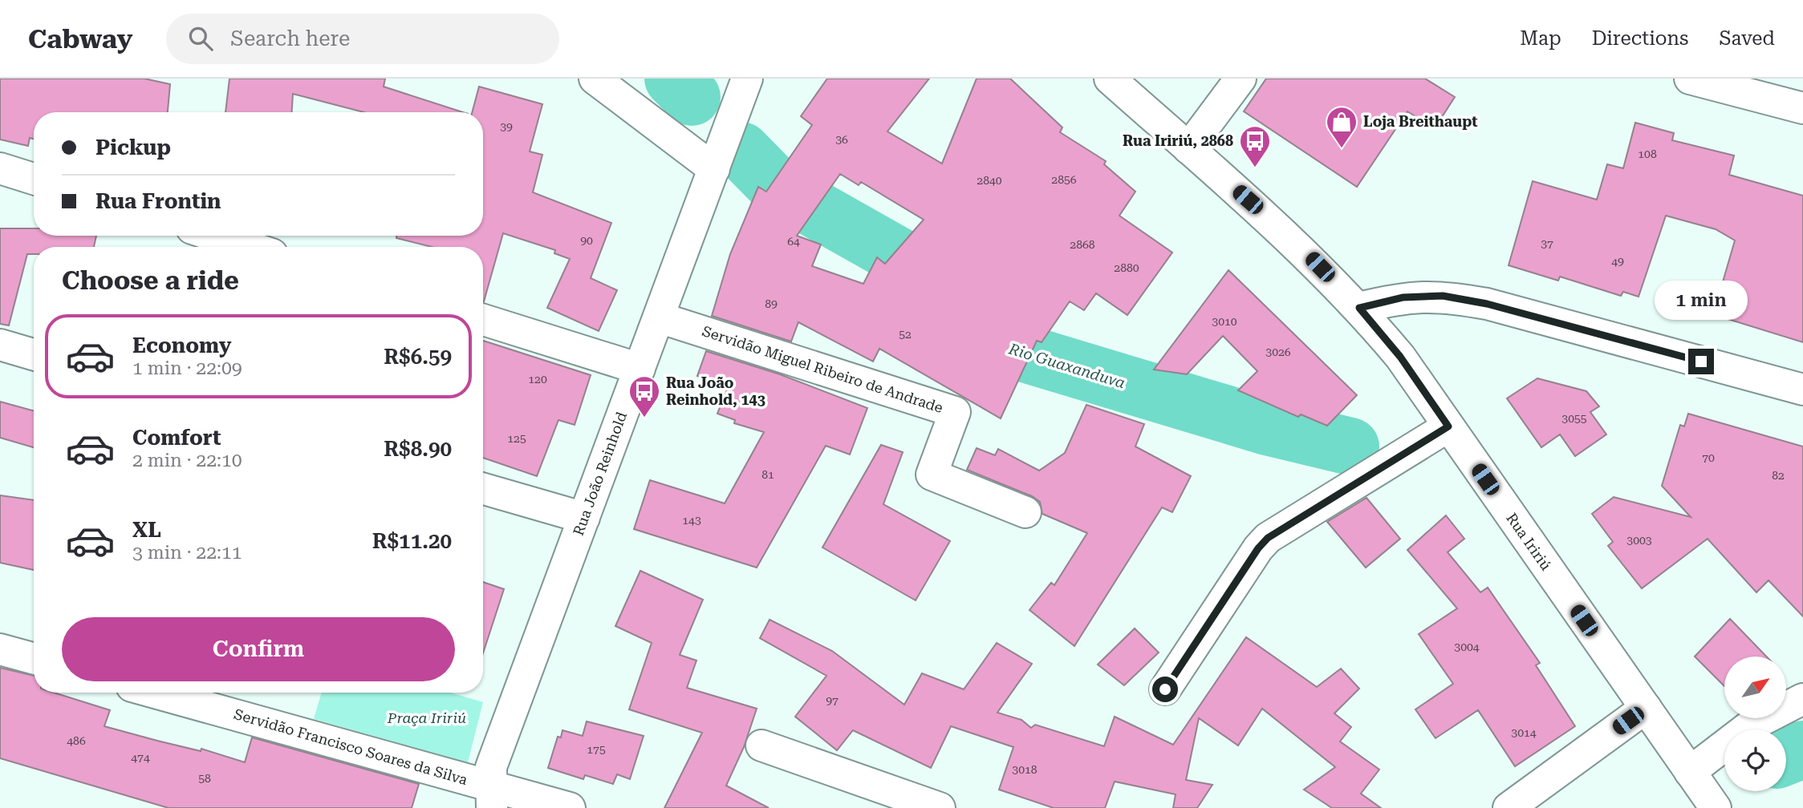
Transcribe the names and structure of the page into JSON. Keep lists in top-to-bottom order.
{
  "streets": {
    "street": [
      "Servidão Miguel Ribeiro de Andrade",
      "Rua João Reinhold",
      "Rua Iririú",
      "Servidão Francisco Soares da Silva"
    ]
  },
  "crossings": [
    ["Servidão Miguel Ribeiro de Andrade", "Rua João Reinhold"],
    ["Rua João Reinhold", "Servidão Francisco Soares da Silva"]
  ],
  "water": ["Rio Guaxanduva"],
  "parks": ["Praça Iririú"],
  "places": {
    "shop": ["Loja Breithaupt"],
    "bus stop": ["Rua Iririú, 2868", "Rua João Reinhold, 143"]
  },
  "house_numbers": [
    "39",
    "36",
    "108",
    "2856",
    "2840",
    "90",
    "64",
    "37",
    "2868",
    "49",
    "2880",
    "89",
    "3010",
    "52",
    "3026",
    "120",
    "3055",
    "125",
    "70",
    "81",
    "82",
    "143",
    "3003",
    "3004",
    "97",
    "3014",
    "486",
    "175",
    "474",
    "3018",
    "58"
  ],
  "north": "top right",
  "page": {
    "header": "Cabway",
    "search": "Search here",
    "nav": ["Map", "Directions", "Saved"],
    "banner": ["Pickup", "Rua Frontin"],
    "heading": "Choose a ride",
    "bubble": "1 min",
    "list": [
      {
        "name": "Economy",
        "note": "1 min · 22:09",
        "value": "R$6.59"
      },
      {
        "name": "Comfort",
        "note": "2 min · 22:10",
        "value": "R$8.90"
      },
      {
        "name": "XL",
        "note": "3 min · 22:11",
        "value": "R$11.20"
      }
    ],
    "buttons": "Confirm"
  }
}
